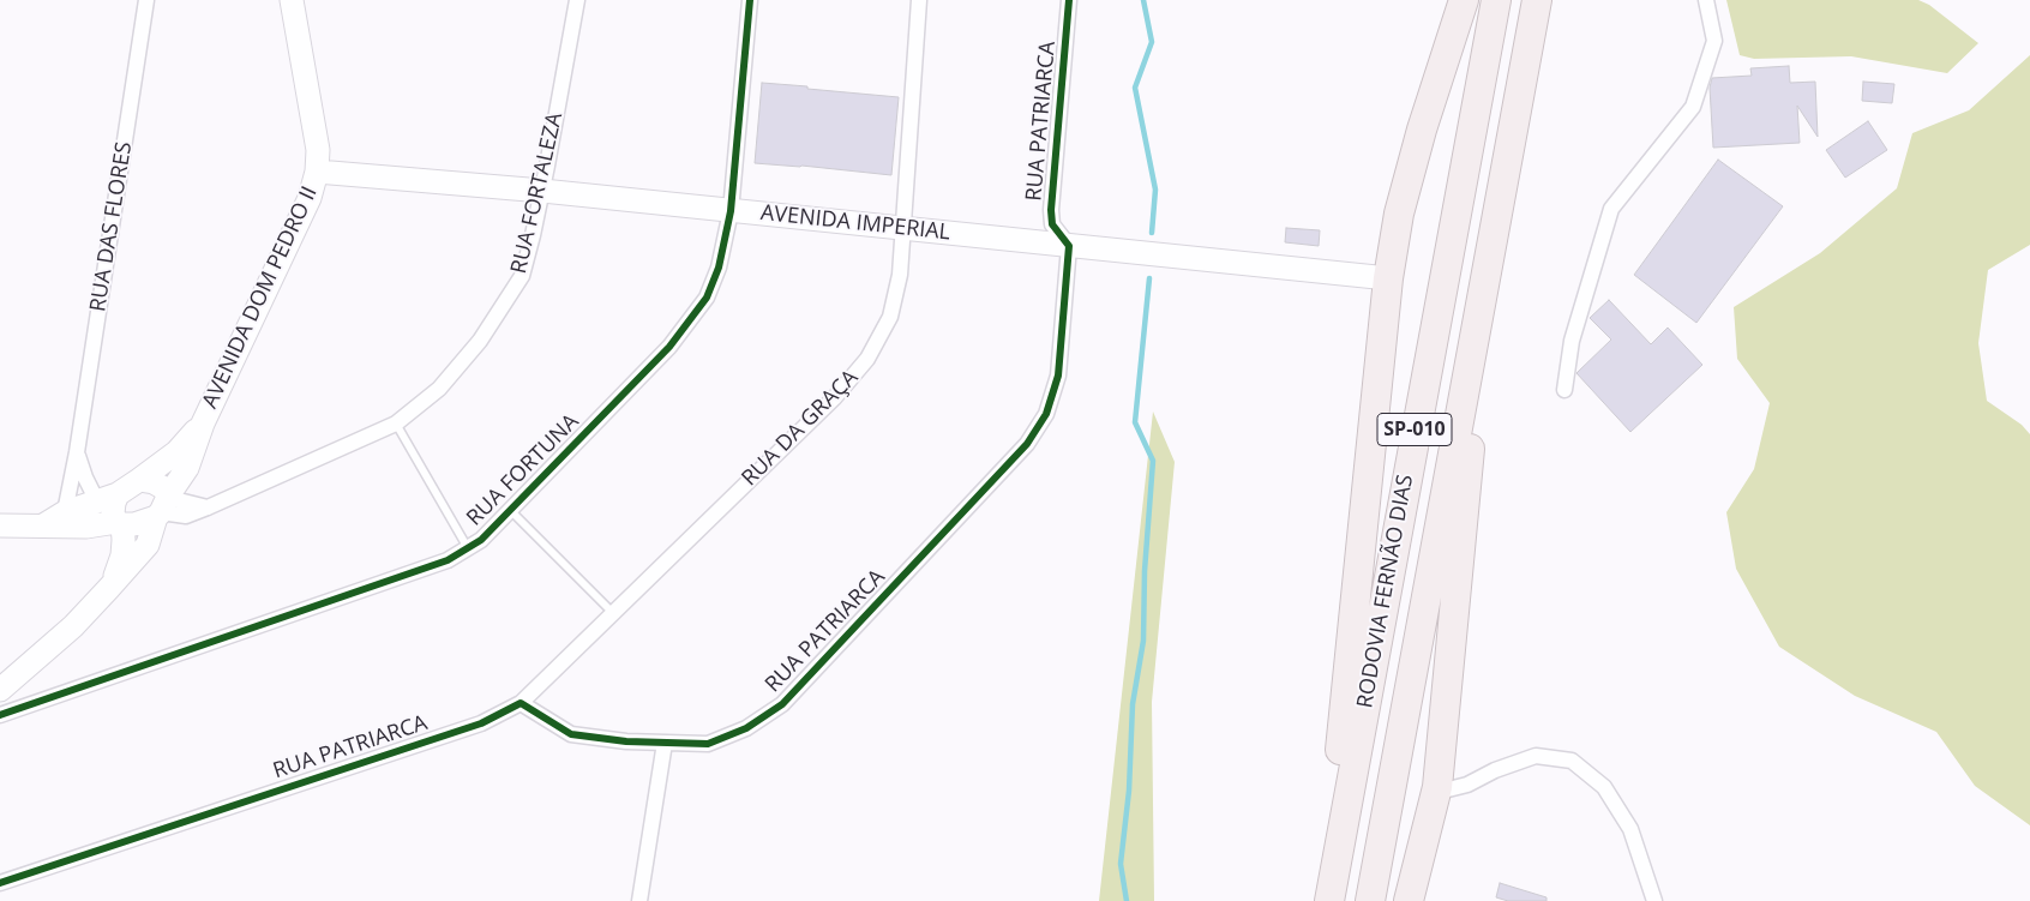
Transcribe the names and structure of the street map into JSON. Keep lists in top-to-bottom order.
{
  "streets": {
    "highway": ["SP-010", "RODOVIA FERNÃO DIAS"],
    "main road": ["AVENIDA IMPERIAL", "AVENIDA DOM PEDRO II"],
    "street": [
      "RUA PATRIARCA",
      "RUA FORTALEZA",
      "RUA DAS FLORES",
      "RUA DA GRAÇA",
      "RUA FORTUNA"
    ]
  },
  "crossings": [
    ["RUA PATRIARCA", "AVENIDA IMPERIAL"],
    ["RUA PATRIARCA", "RUA DA GRAÇA"],
    ["RUA FORTALEZA", "AVENIDA IMPERIAL"],
    ["RUA FORTALEZA", "AVENIDA DOM PEDRO II"],
    ["AVENIDA IMPERIAL", "AVENIDA DOM PEDRO II"],
    ["AVENIDA IMPERIAL", "RUA DA GRAÇA"],
    ["AVENIDA IMPERIAL", "RUA FORTUNA"],
    ["RUA DAS FLORES", "AVENIDA DOM PEDRO II"]
  ]
}
